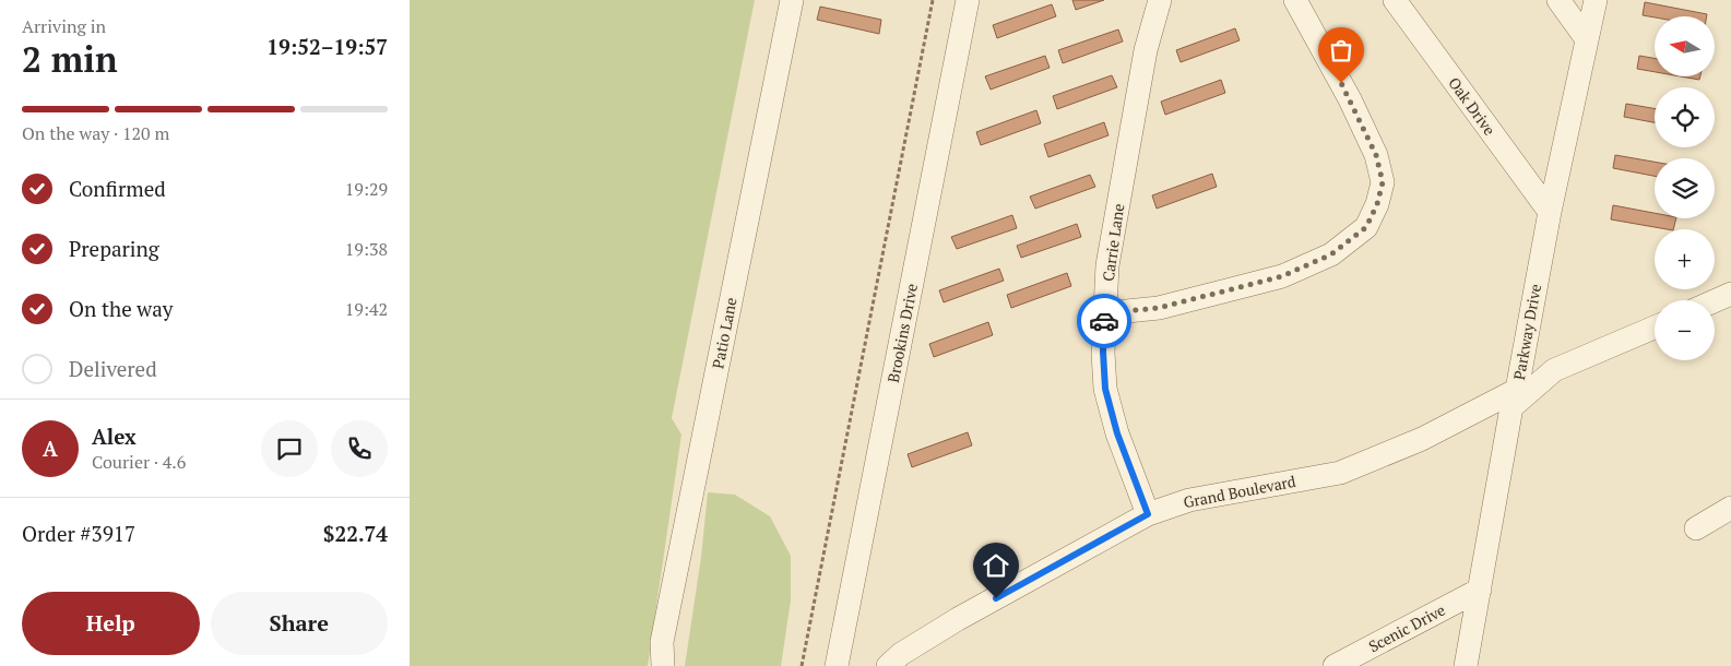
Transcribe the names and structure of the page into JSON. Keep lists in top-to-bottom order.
{
  "streets": {
    "street": [
      "Oak Drive",
      "Carrie Lane",
      "Parkway Drive",
      "Patio Lane",
      "Brookins Drive",
      "Grand Boulevard",
      "Scenic Drive"
    ]
  },
  "crossings": [
    ["Oak Drive", "Parkway Drive"],
    ["Carrie Lane", "Grand Boulevard"],
    ["Parkway Drive", "Grand Boulevard"],
    ["Parkway Drive", "Scenic Drive"]
  ],
  "north": "left",
  "page": {
    "heading": ["2 min", "Arriving in", "19:52–19:57"],
    "panel": [
      "Alex",
      "Courier · 4.6",
      "Order #3917",
      "$22.74"
    ],
    "map_buttons": ["+", "−"],
    "bar": "On the way · 120 m",
    "list": [
      ["Confirmed", "19:29"],
      ["Preparing", "19:38"],
      ["On the way", "19:42"],
      "Delivered"
    ],
    "round": "A",
    "buttons": ["Help", "Share"]
  }
}
